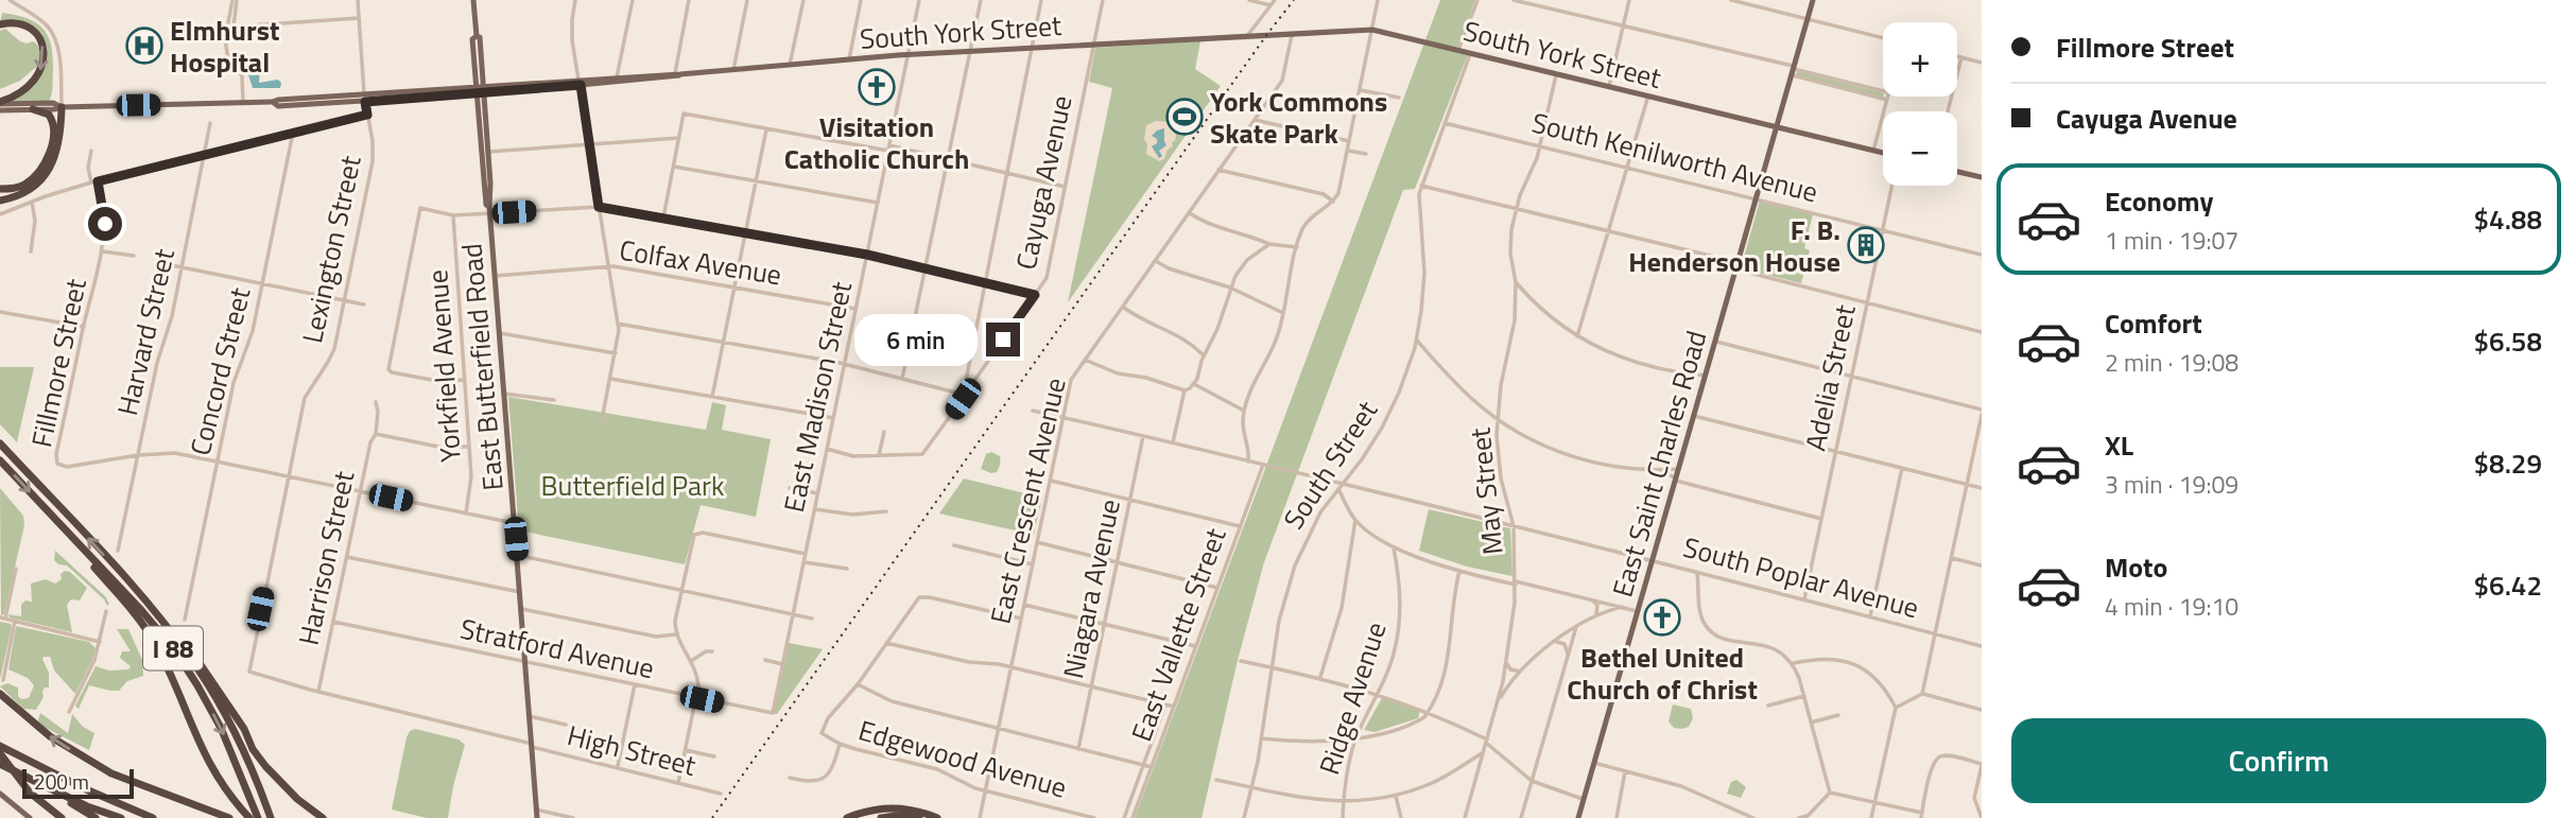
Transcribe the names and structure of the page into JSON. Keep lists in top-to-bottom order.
{
  "streets": {
    "highway": ["I 88"],
    "main road": ["South York Street", "East Butterfield Road", "East Saint Charles Road"],
    "street": [
      "South Kenilworth Avenue",
      "Cayuga Avenue",
      "Lexington Street",
      "Colfax Avenue",
      "Harvard Street",
      "Fillmore Street",
      "Yorkfield Avenue",
      "Concord Street",
      "Adelia Street",
      "East Madison Street",
      "South Street",
      "May Street",
      "East Crescent Avenue",
      "Harrison Street",
      "South Poplar Avenue",
      "Niagara Avenue",
      "East Vallette Street",
      "Stratford Avenue",
      "Ridge Avenue",
      "High Street",
      "Edgewood Avenue"
    ]
  },
  "crossings": [
    ["South York Street", "Cayuga Avenue"],
    ["South York Street", "East Butterfield Road"],
    ["South York Street", "East Madison Street"],
    ["South York Street", "East Saint Charles Road"],
    ["South York Street", "South Street"],
    ["South York Street", "May Street"],
    ["South York Street", "East Crescent Avenue"],
    ["South Kenilworth Avenue", "Adelia Street"],
    ["South Kenilworth Avenue", "East Saint Charles Road"],
    ["South Kenilworth Avenue", "South Street"],
    ["South Kenilworth Avenue", "May Street"],
    ["Lexington Street", "High Street"],
    ["Colfax Avenue", "East Butterfield Road"],
    ["Colfax Avenue", "East Madison Street"],
    ["Harvard Street", "Fillmore Street"],
    ["East Butterfield Road", "Stratford Avenue"],
    ["East Butterfield Road", "High Street"],
    ["Adelia Street", "South Poplar Avenue"],
    ["East Madison Street", "Stratford Avenue"],
    ["East Saint Charles Road", "South Poplar Avenue"],
    ["South Street", "South Poplar Avenue"],
    ["May Street", "South Poplar Avenue"],
    ["East Crescent Avenue", "Edgewood Avenue"],
    ["Harrison Street", "Stratford Avenue"],
    ["Harrison Street", "High Street"],
    ["South Poplar Avenue", "East Vallette Street"]
  ],
  "parks": ["Butterfield Park"],
  "places": {
    "hospital": ["Elmhurst Hospital"],
    "church": ["Visitation Catholic Church", "Bethel United Church of Christ"],
    "sports": ["York Commons Skate Park"],
    "building": ["F. B. Henderson House"]
  },
  "scale_bar": "200 m",
  "page": {
    "banner": ["Fillmore Street", "Cayuga Avenue"],
    "map_buttons": ["+", "−"],
    "list": [
      {
        "name": "Economy",
        "note": "1 min · 19:07",
        "value": "$4.88"
      },
      {
        "name": "Comfort",
        "note": "2 min · 19:08",
        "value": "$6.58"
      },
      {
        "name": "XL",
        "note": "3 min · 19:09",
        "value": "$8.29"
      },
      {
        "name": "Moto",
        "note": "4 min · 19:10",
        "value": "$6.42"
      }
    ],
    "bubble": "6 min",
    "buttons": "Confirm",
    "scale": "200 m"
  }
}
